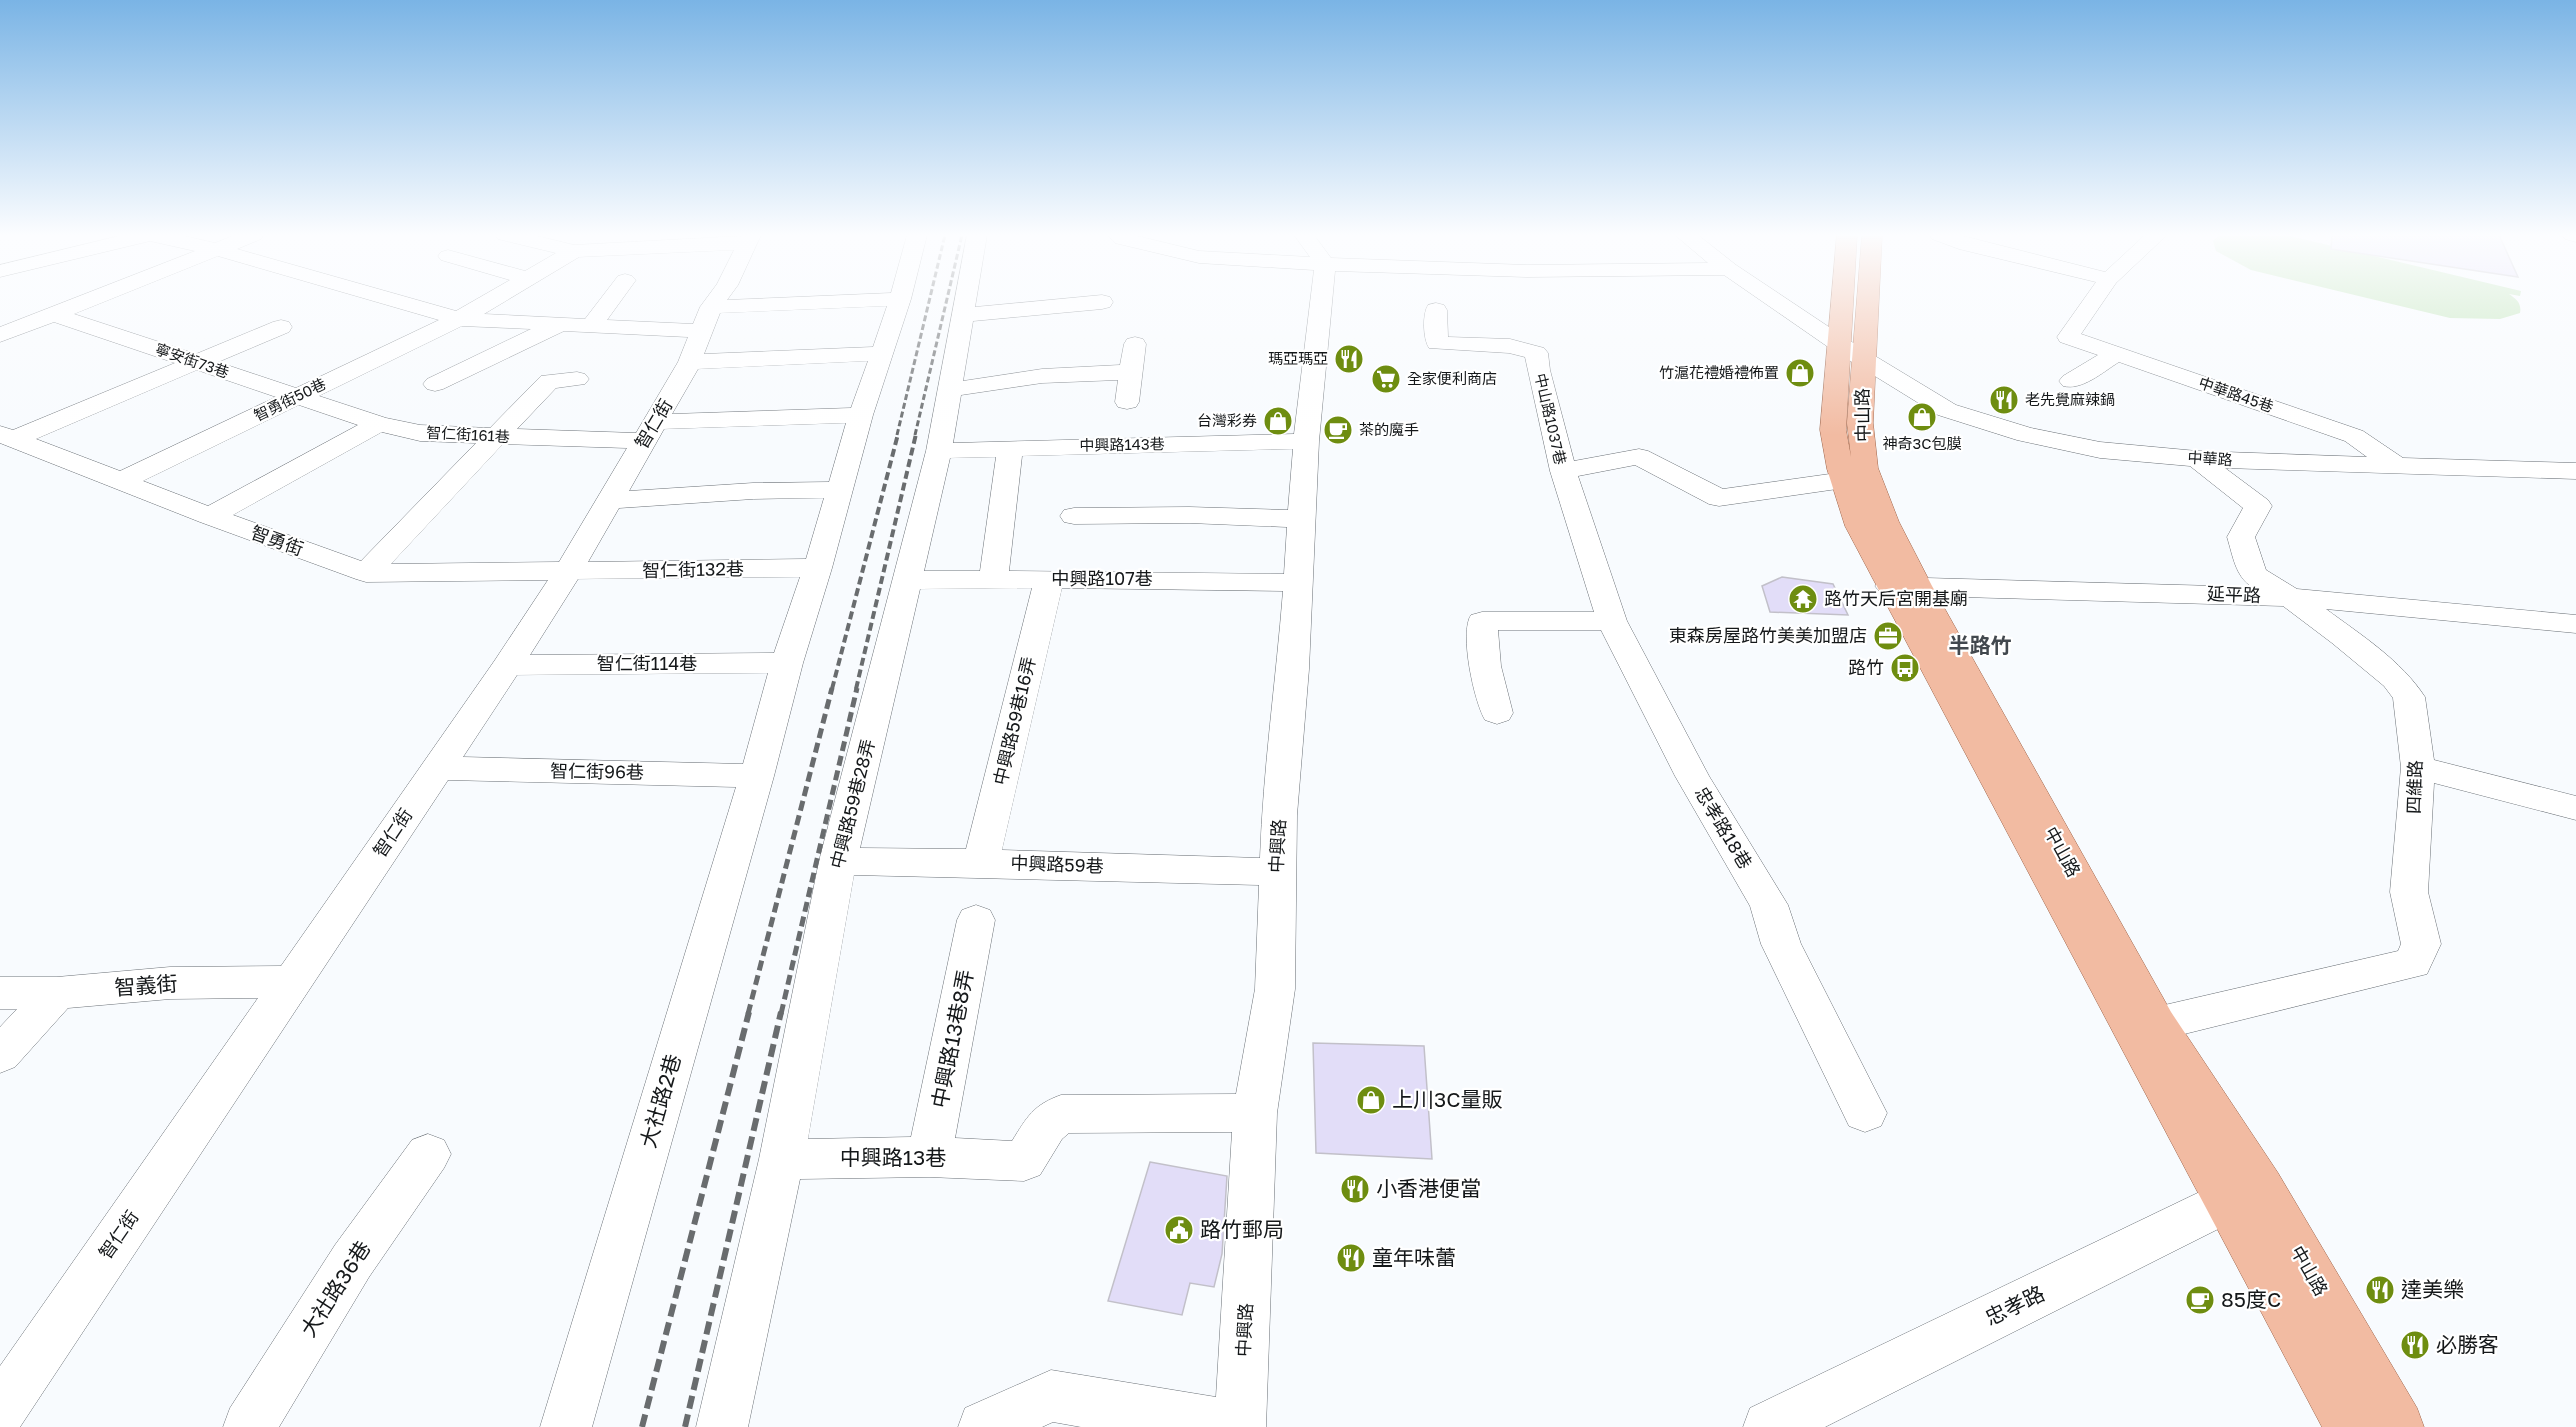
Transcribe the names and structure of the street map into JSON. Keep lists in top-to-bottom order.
{
  "streets": {
    "main road": ["中山路"],
    "street": [
      "寧安街73巷",
      "中華路45巷",
      "智勇街50巷",
      "中山路1037巷",
      "智仁街",
      "智仁街161巷",
      "中興路143巷",
      "中華路",
      "智勇街",
      "智仁街132巷",
      "中興路107巷",
      "延平路",
      "智仁街114巷",
      "中興路59巷16弄",
      "智仁街96巷",
      "四維路",
      "中興路59巷28弄",
      "忠孝路18巷",
      "中興路",
      "中興路59巷",
      "智義街",
      "中興路13巷8弄",
      "大社路2巷",
      "中興路13巷",
      "大社路36巷",
      "忠孝路"
    ]
  },
  "crossings": [
    ["寧安街73巷", "智勇街50巷"],
    ["寧安街73巷", "智仁街161巷"],
    ["中華路45巷", "中華路"],
    ["智勇街50巷", "智仁街161巷"],
    ["智勇街50巷", "智勇街"],
    ["中山路", "中華路"],
    ["中山路", "延平路"],
    ["中山路", "四維路"],
    ["中山路", "忠孝路"],
    ["中山路1037巷", "忠孝路18巷"],
    ["智仁街", "智仁街161巷"],
    ["智仁街", "智勇街"],
    ["智仁街", "智仁街132巷"],
    ["智仁街", "智仁街114巷"],
    ["智仁街", "智仁街96巷"],
    ["智仁街", "智義街"],
    ["智仁街161巷", "大社路2巷"],
    ["中興路143巷", "中興路59巷28弄"],
    ["中興路143巷", "中興路"],
    ["中華路", "四維路"],
    ["智勇街", "智仁街132巷"],
    ["智仁街132巷", "大社路2巷"],
    ["中興路107巷", "中興路59巷16弄"],
    ["中興路107巷", "中興路59巷28弄"],
    ["中興路107巷", "中興路"],
    ["延平路", "四維路"],
    ["智仁街114巷", "大社路2巷"],
    ["中興路59巷16弄", "中興路59巷"],
    ["智仁街96巷", "大社路2巷"],
    ["中興路59巷28弄", "中興路59巷"],
    ["中興路59巷28弄", "中興路13巷"],
    ["中興路", "中興路59巷"],
    ["中興路", "中興路13巷"],
    ["中興路13巷8弄", "中興路13巷"]
  ],
  "districts": ["半路竹"],
  "places": {
    "restaurant": [
      "瑪亞瑪亞",
      "老先覺麻辣鍋",
      "小香港便當",
      "童年味蕾",
      "達美樂",
      "必勝客"
    ],
    "shop": [
      "竹滬花禮婚禮佈置",
      "神奇3C包膜",
      "台灣彩券",
      "上川3C量販"
    ],
    "supermarket": ["全家便利商店"],
    "cafe": ["茶的魔手", "85度C"],
    "temple": ["路竹天后宮開基廟"],
    "office": ["東森房屋路竹美美加盟店"],
    "bus stop": ["路竹"],
    "public building": ["路竹郵局"]
  }
}
